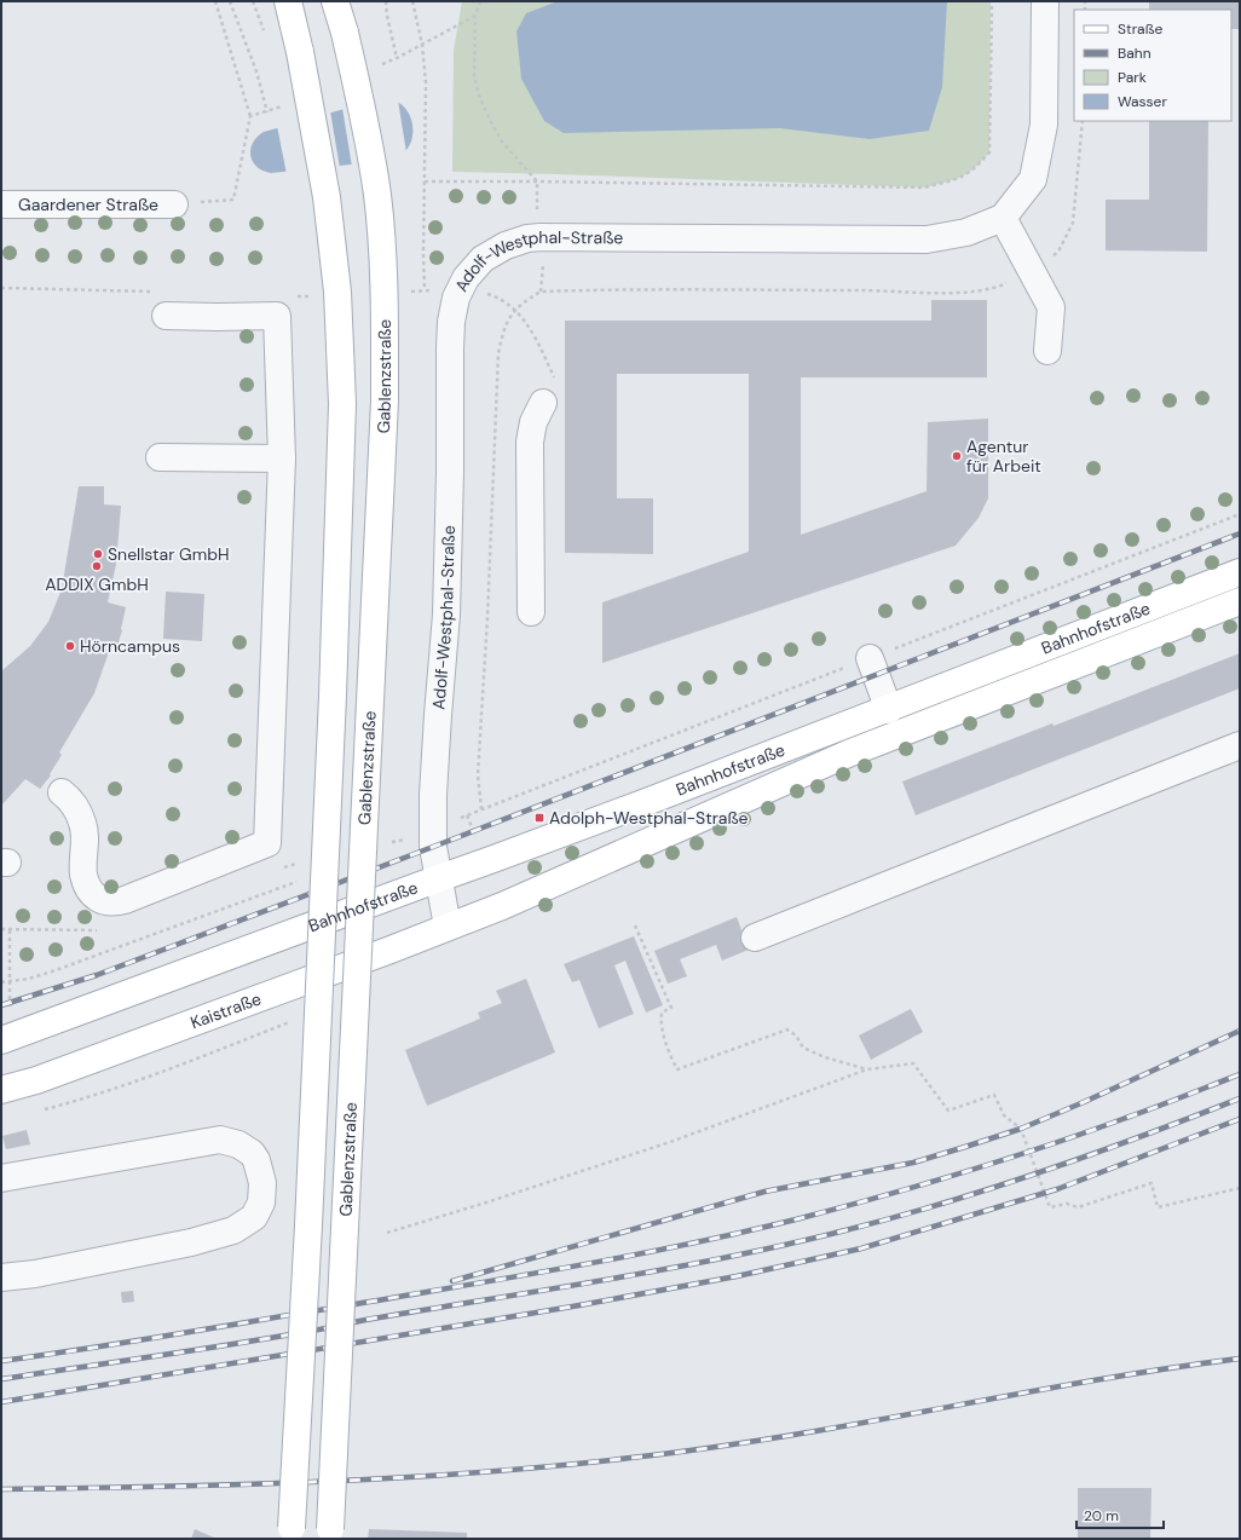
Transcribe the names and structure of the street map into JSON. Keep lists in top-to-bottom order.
{
  "streets": {
    "main road": ["Gablenzstraße", "Bahnhofstraße", "Kaistraße"],
    "street": ["Gaardener Straße", "Adolf-Westphal-Straße"]
  },
  "crossings": [
    ["Adolf-Westphal-Straße", "Bahnhofstraße"],
    ["Adolf-Westphal-Straße", "Kaistraße"],
    ["Bahnhofstraße", "Kaistraße"]
  ],
  "places": {
    "other": [
      "Agentur für Arbeit",
      "Snellstar GmbH",
      "ADDIX GmbH",
      "Hörncampus"
    ],
    "transit": ["Adolph-Westphal-Straße"]
  },
  "legend": [
    "Straße",
    "Bahn",
    "Park",
    "Wasser"
  ],
  "scale_bar": "20 m"
}
